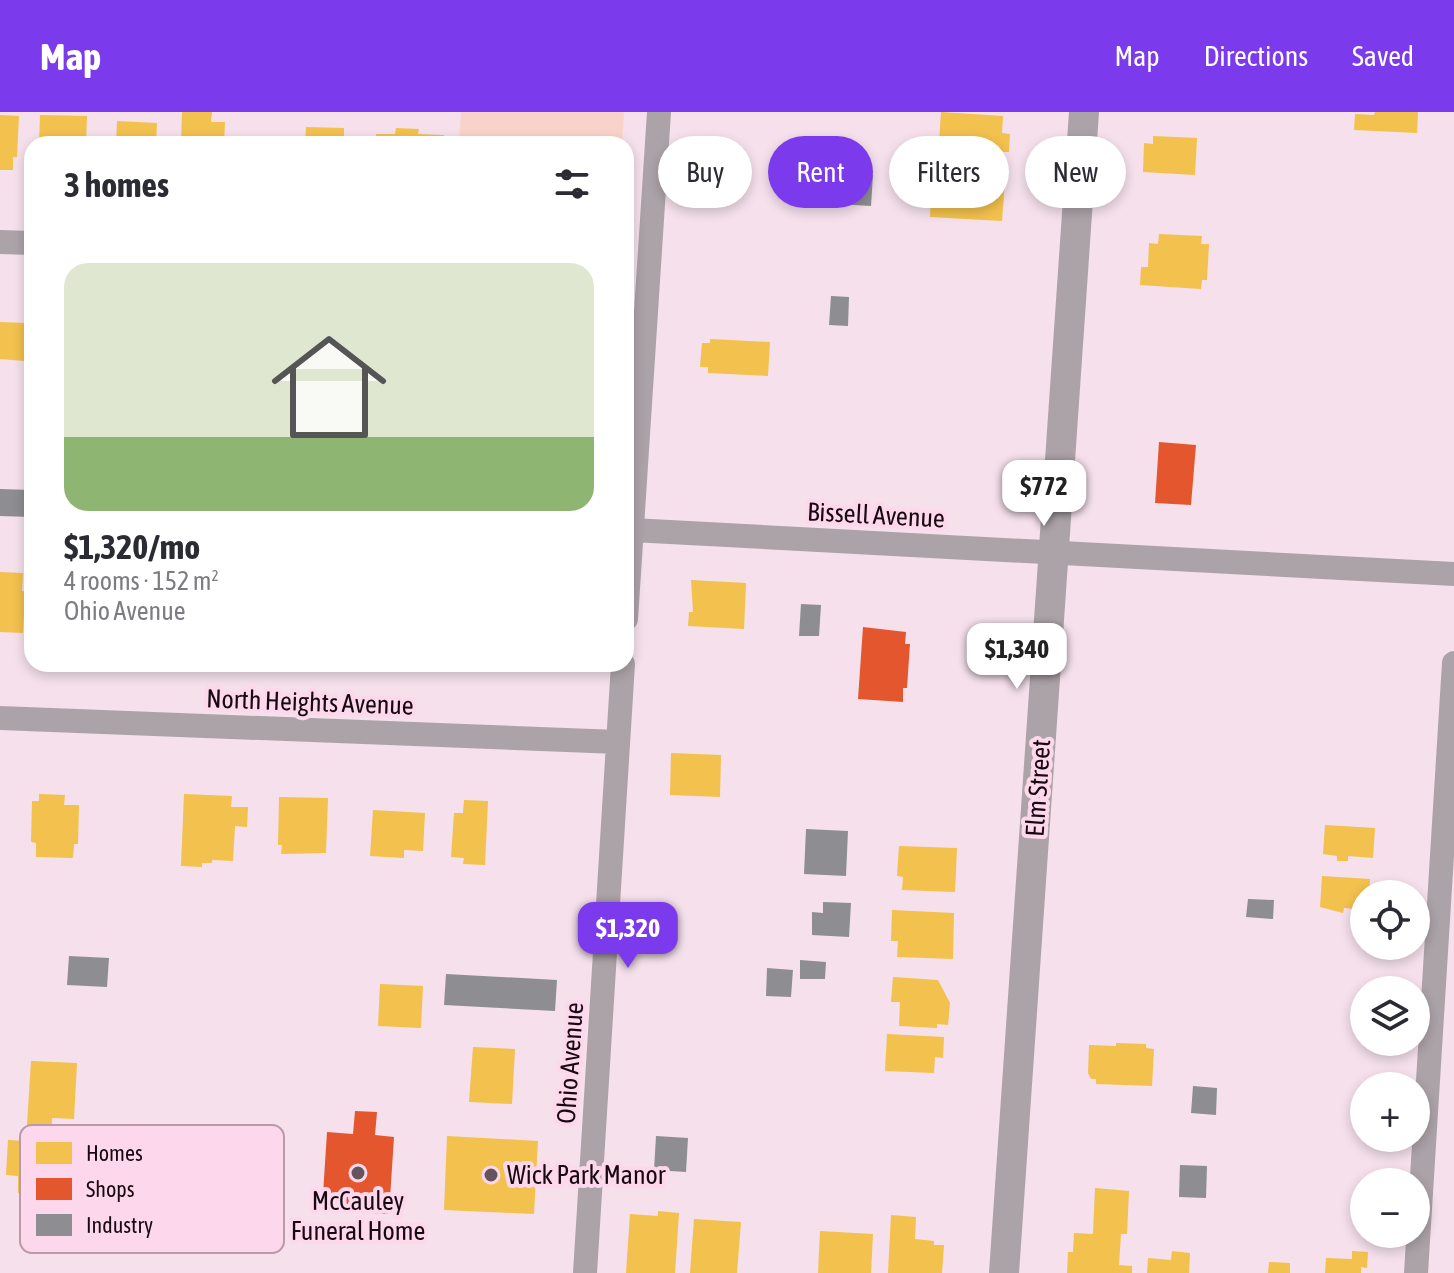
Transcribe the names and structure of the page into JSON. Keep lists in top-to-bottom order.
{
  "streets": {
    "street": [
      "Bissell Avenue",
      "North Heights Avenue",
      "Elm Street",
      "Ohio Avenue"
    ]
  },
  "crossings": [
    ["Bissell Avenue", "Elm Street"],
    ["North Heights Avenue", "Ohio Avenue"]
  ],
  "places": ["McCauley Funeral Home", "Wick Park Manor"],
  "legend": ["Homes", "Shops", "Industry"],
  "page": {
    "header": "Map",
    "nav": ["Map", "Directions", "Saved"],
    "chip": [
      "Buy",
      "Rent",
      "Filters",
      "New"
    ],
    "heading": "3 homes",
    "list": [
      {
        "name": "$1,320/mo",
        "note": "4 rooms · 152 m² · Ohio Avenue"
      }
    ],
    "price": ["$772", "$1,340", "$1,320"],
    "map_buttons": ["+", "−"]
  }
}
